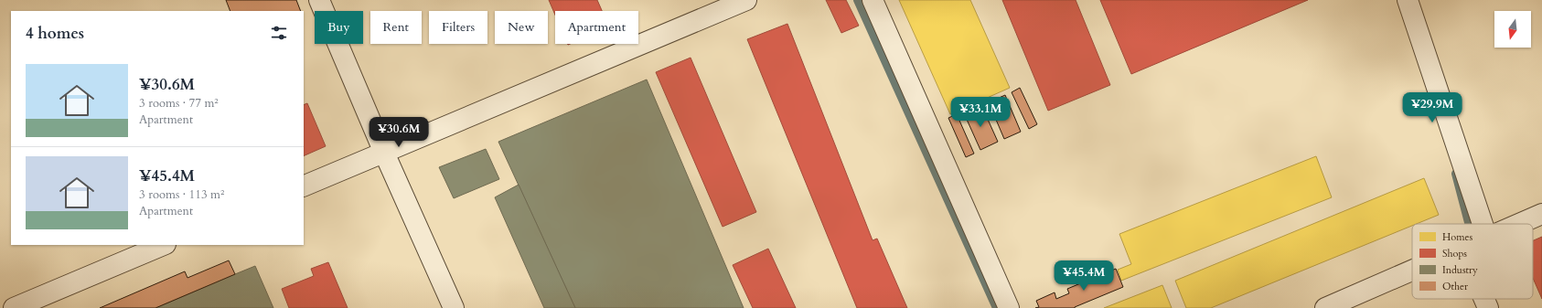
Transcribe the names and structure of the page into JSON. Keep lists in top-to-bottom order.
{
  "legend": [
    "Homes",
    "Shops",
    "Industry",
    "Other"
  ],
  "north": "bottom",
  "page": {
    "chip": [
      "Buy",
      "Rent",
      "Filters",
      "New",
      "Apartment"
    ],
    "heading": "4 homes",
    "list": [
      {
        "name": "¥30.6M",
        "note": "3 rooms · 77 m² · Apartment"
      },
      {
        "name": "¥45.4M",
        "note": "3 rooms · 113 m² · Apartment"
      }
    ],
    "price": [
      "¥29.9M",
      "¥33.1M",
      "¥30.6M",
      "¥45.4M"
    ]
  }
}
